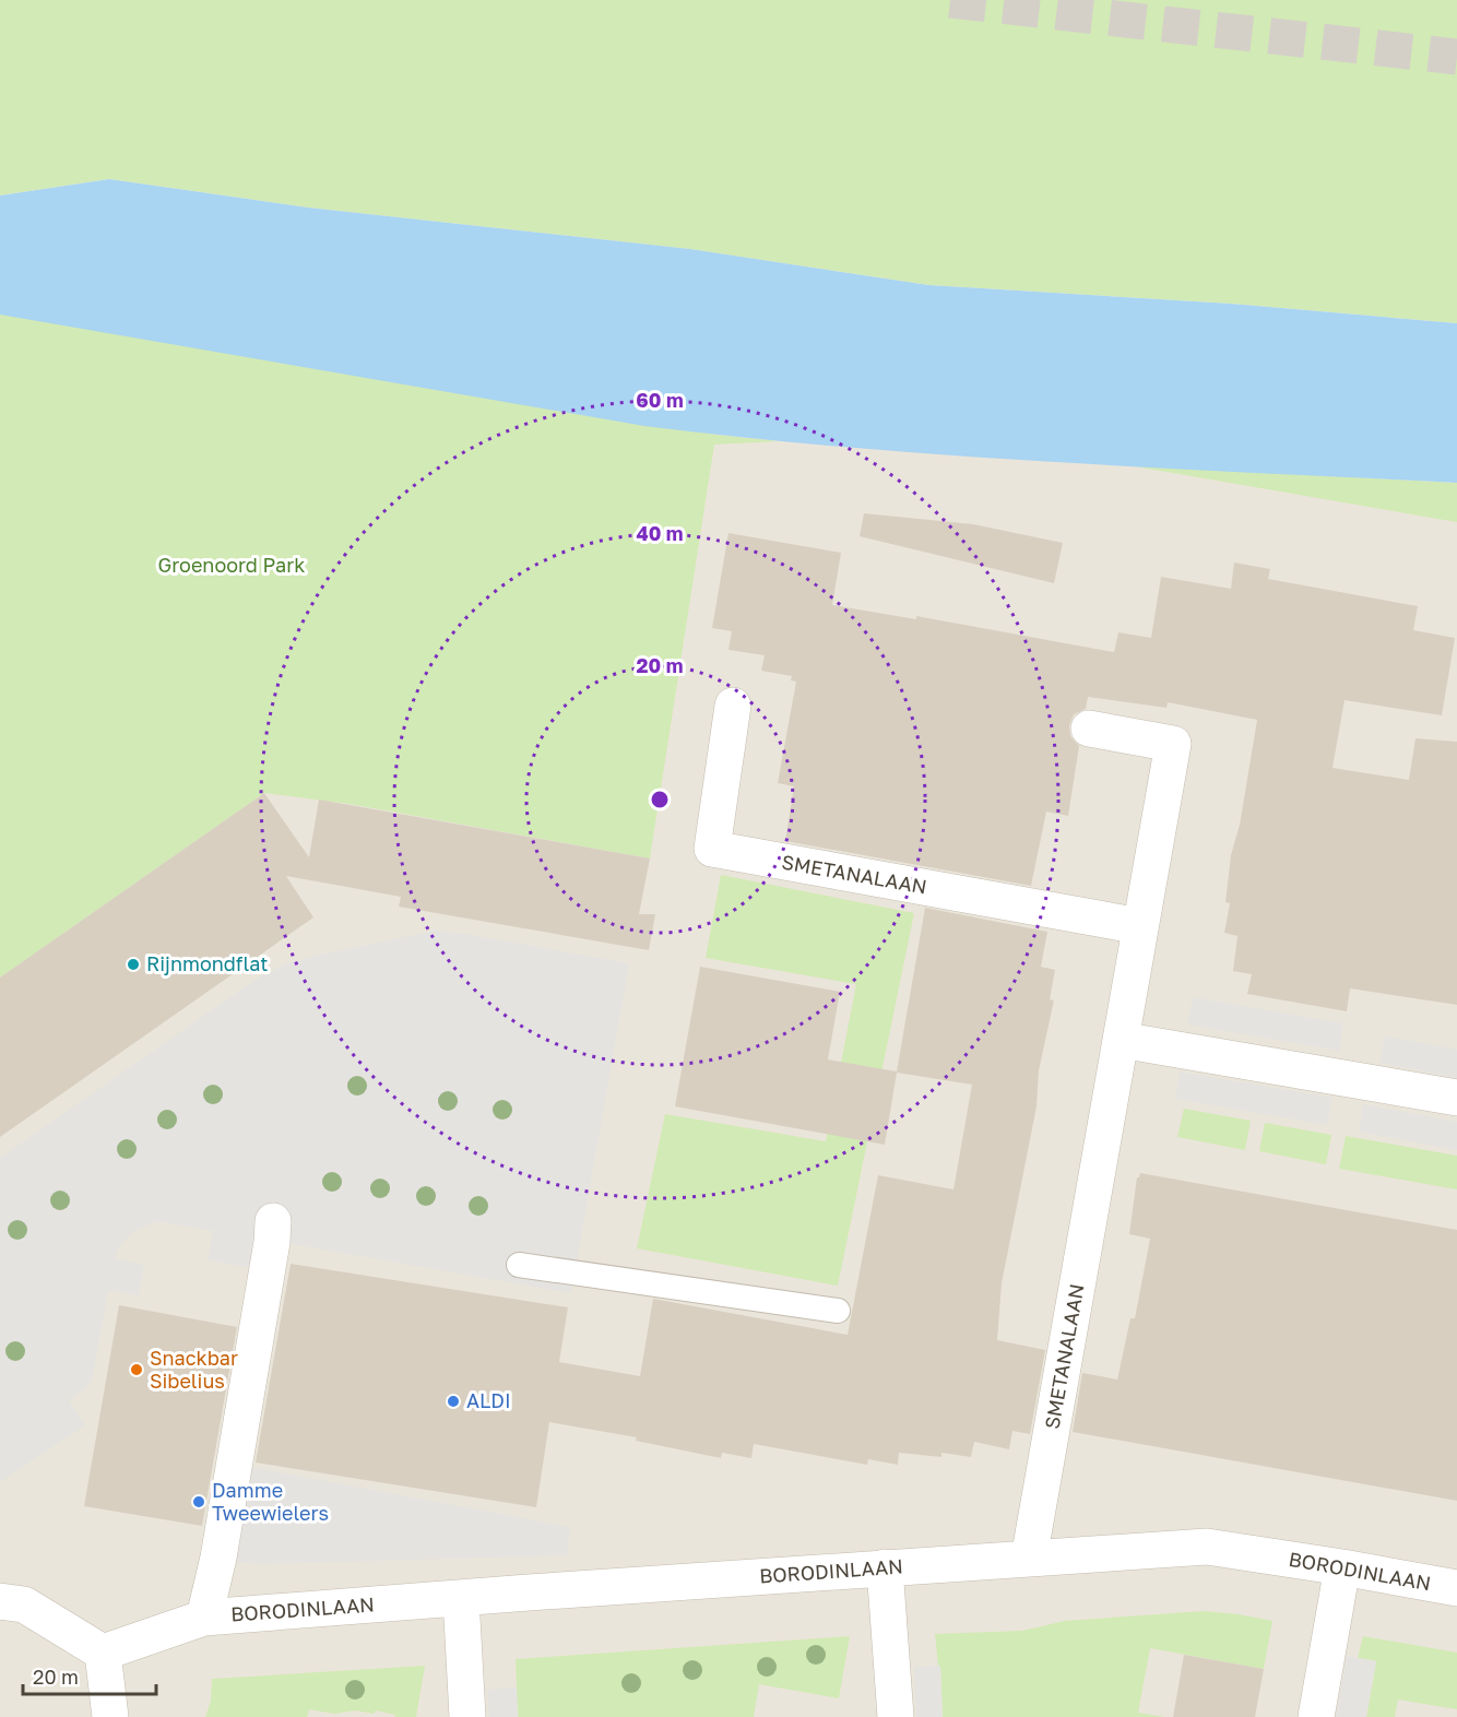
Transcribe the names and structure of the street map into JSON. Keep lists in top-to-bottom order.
{
  "streets": {
    "street": ["SMETANALAAN", "BORODINLAAN"]
  },
  "crossings": [
    ["SMETANALAAN", "BORODINLAAN"]
  ],
  "parks": ["Groenoord Park"],
  "places": [
    "Rijnmondflat",
    "Snackbar Sibelius",
    "ALDI",
    "Damme Tweewielers"
  ],
  "scale_bar": "20 m",
  "rings": ["60 m", "40 m", "20 m"]
}
